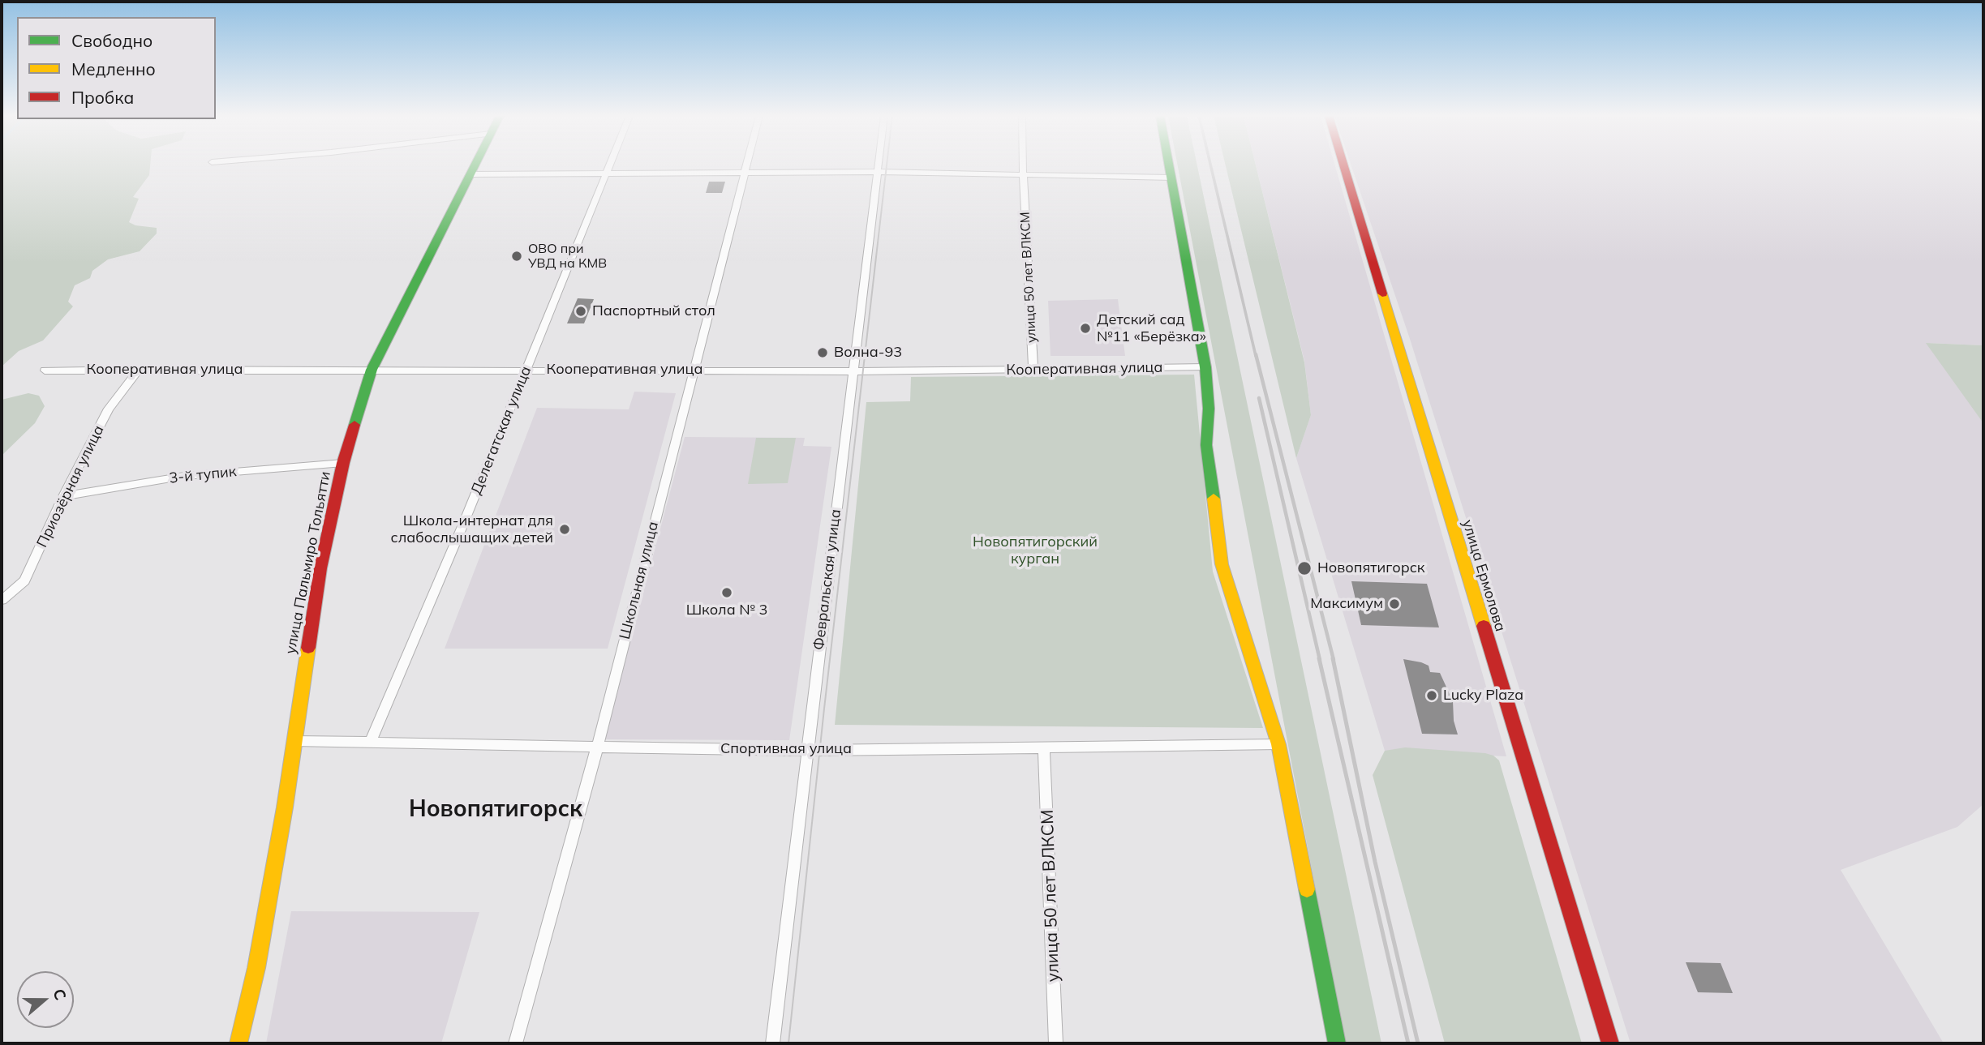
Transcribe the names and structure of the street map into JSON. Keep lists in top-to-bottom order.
{
  "streets": {
    "street": [
      "улица 50 лет ВЛКСМ",
      "Кооперативная улица",
      "Делегатская улица",
      "3-й тупик",
      "Приозёрная улица",
      "улица Пальмиро Тольятти",
      "улица Ермолова",
      "Февральская улица",
      "Школьная улица",
      "Спортивная улица"
    ]
  },
  "crossings": [
    ["улица 50 лет ВЛКСМ", "Кооперативная улица"],
    ["улица 50 лет ВЛКСМ", "Спортивная улица"],
    ["Кооперативная улица", "Делегатская улица"],
    ["Кооперативная улица", "Приозёрная улица"],
    ["Кооперативная улица", "улица Пальмиро Тольятти"],
    ["Кооперативная улица", "Февральская улица"],
    ["Кооперативная улица", "Школьная улица"],
    ["Делегатская улица", "Спортивная улица"],
    ["3-й тупик", "Приозёрная улица"],
    ["3-й тупик", "улица Пальмиро Тольятти"],
    ["улица Пальмиро Тольятти", "Спортивная улица"],
    ["Февральская улица", "Спортивная улица"],
    ["Школьная улица", "Спортивная улица"]
  ],
  "districts": ["Новопятигорск"],
  "parks": ["Новопятигорский курган"],
  "places": [
    "ОВО при УВД на КМВ",
    "Паспортный стол",
    "Детский сад №11 «Берёзка»",
    "Волна-93",
    "Школа-интернат для слабослышащих детей",
    "Новопятигорск",
    "Школа № 3",
    "Максимум",
    "Lucky Plaza"
  ],
  "legend": ["Свободно", "Медленно", "Пробка"],
  "north": "right"
}
